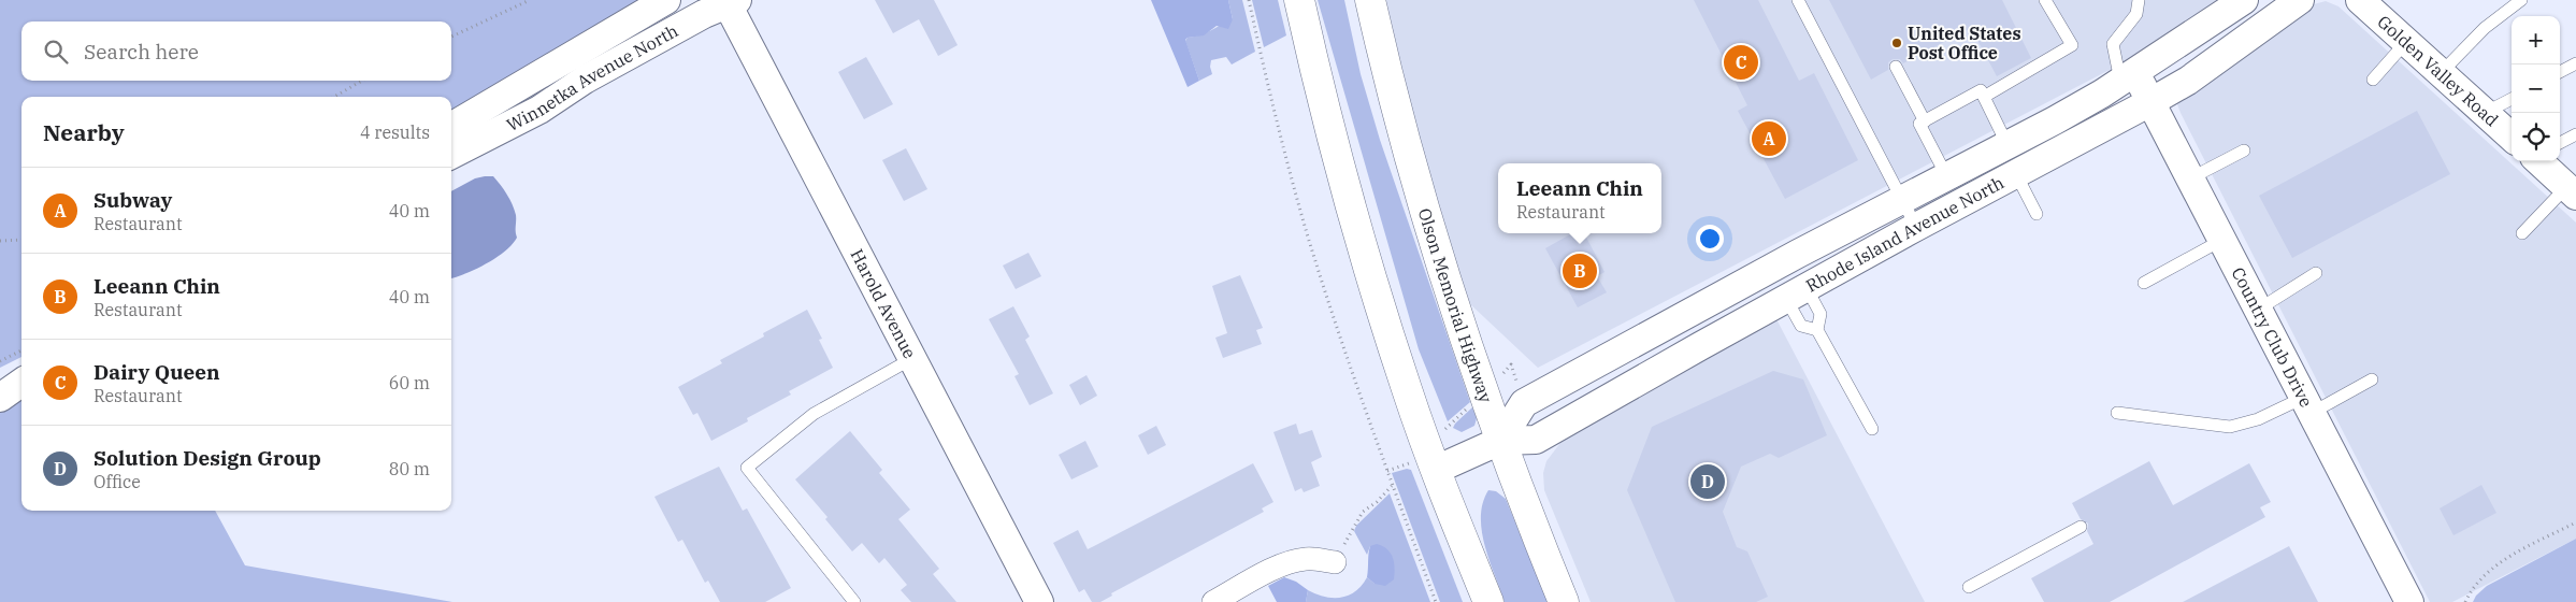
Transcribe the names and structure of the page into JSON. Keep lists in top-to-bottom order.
{
  "streets": {
    "highway": ["Olson Memorial Highway"],
    "street": [
      "Golden Valley Road",
      "Winnetka Avenue North",
      "Rhode Island Avenue North",
      "Harold Avenue",
      "Country Club Drive"
    ]
  },
  "crossings": [
    ["Winnetka Avenue North", "Harold Avenue"],
    ["Rhode Island Avenue North", "Olson Memorial Highway"],
    ["Rhode Island Avenue North", "Country Club Drive"]
  ],
  "places": ["United States Post Office"],
  "page": {
    "map_buttons": ["+", "−"],
    "search": "Search here",
    "pins": [
      "C",
      "A",
      "B",
      "D"
    ],
    "heading": ["Nearby", "4 results"],
    "popup": ["Leeann Chin", "Restaurant"],
    "list": [
      {
        "mark": "A",
        "name": "Subway",
        "note": "Restaurant",
        "value": "40 m"
      },
      {
        "mark": "B",
        "name": "Leeann Chin",
        "note": "Restaurant",
        "value": "40 m"
      },
      {
        "mark": "C",
        "name": "Dairy Queen",
        "note": "Restaurant",
        "value": "60 m"
      },
      {
        "mark": "D",
        "name": "Solution Design Group",
        "note": "Office",
        "value": "80 m"
      }
    ]
  }
}
